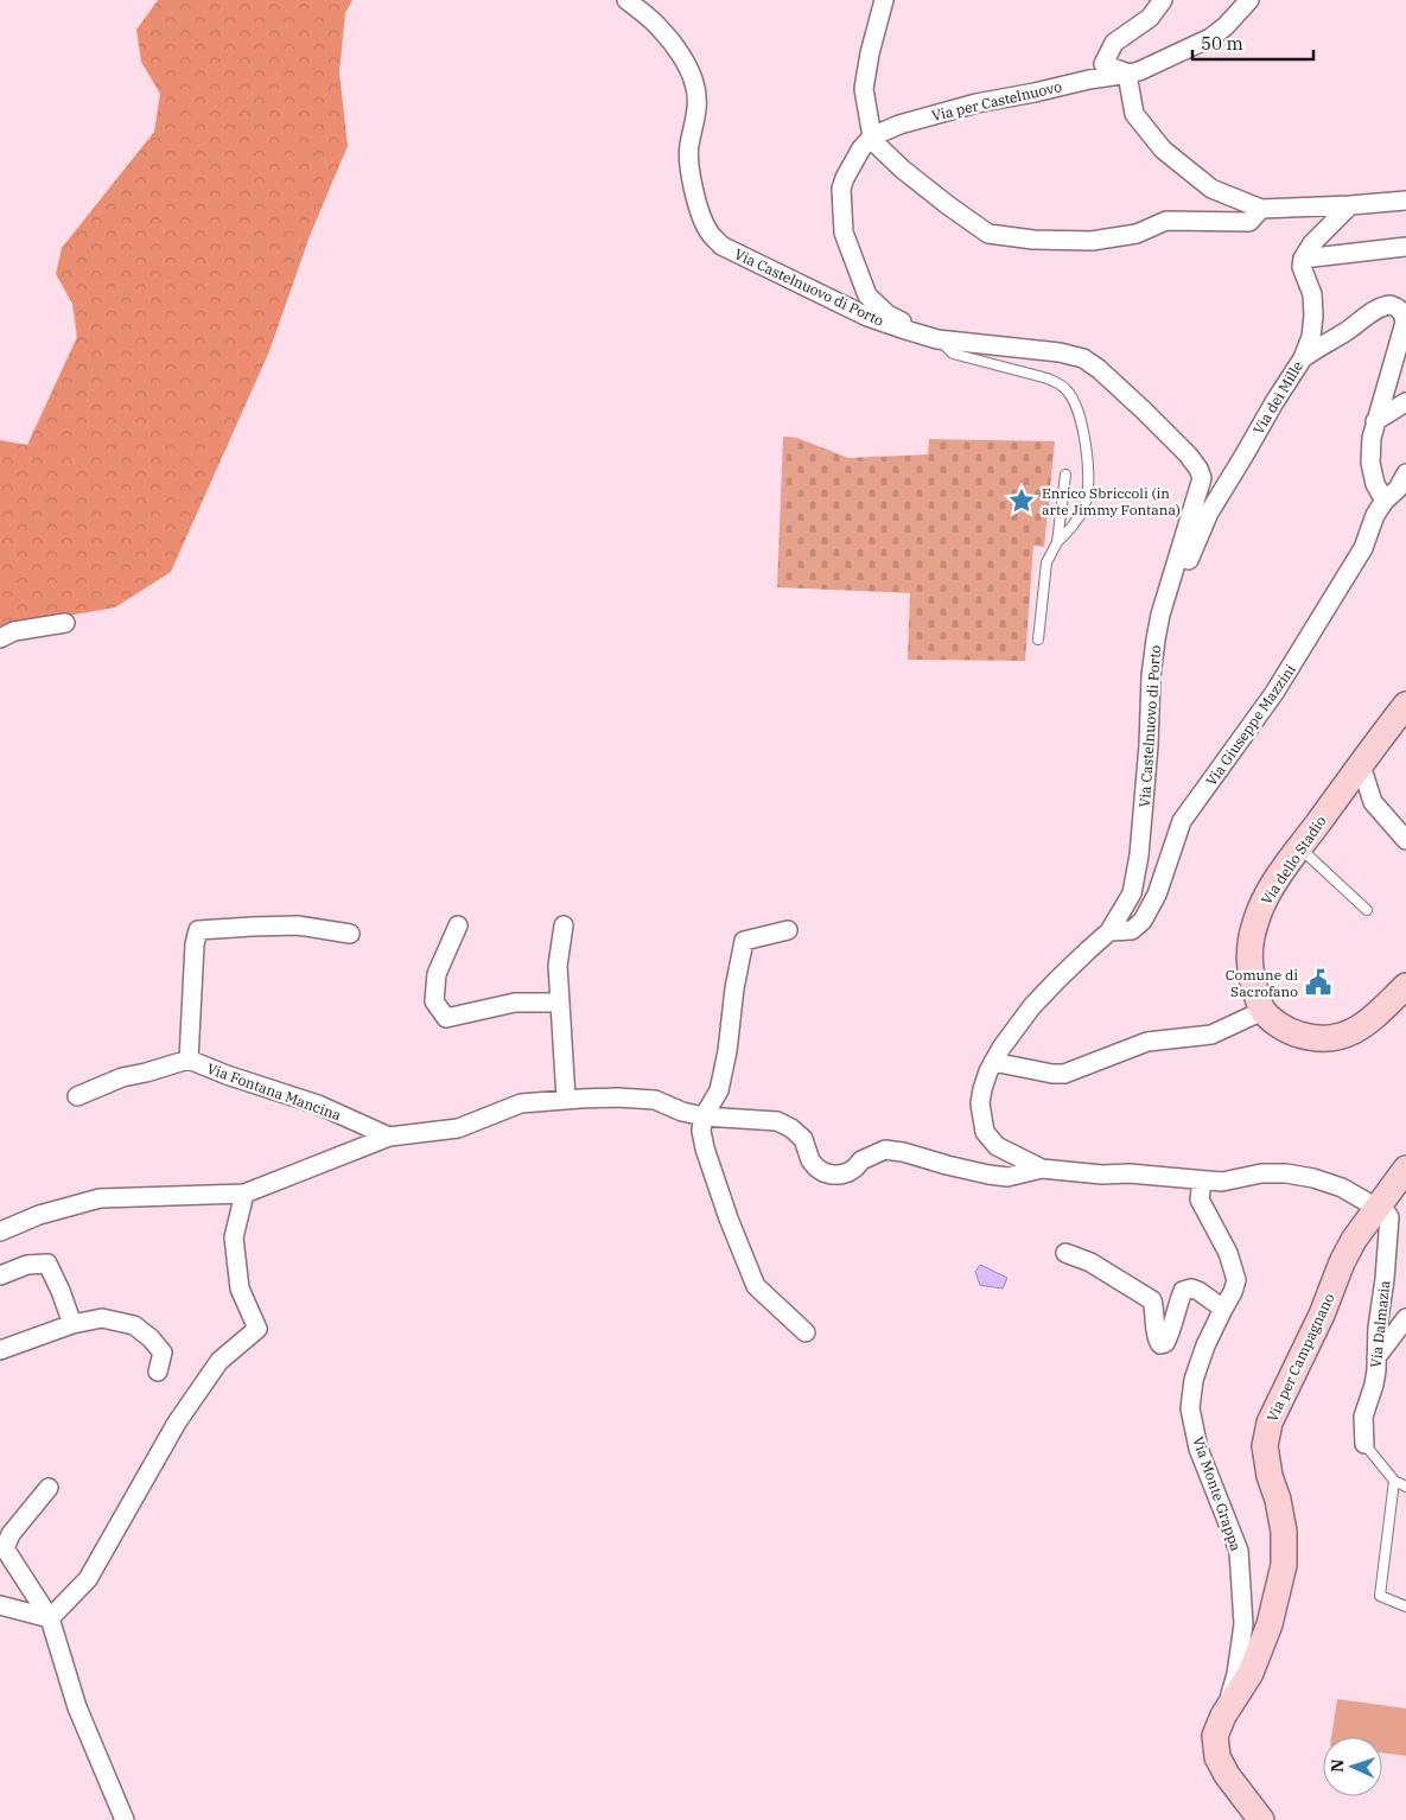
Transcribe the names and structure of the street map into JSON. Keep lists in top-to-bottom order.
{
  "streets": {
    "street": [
      "Via per Castelnuovo",
      "Via Castelnuovo di Porto",
      "Via dei Mille",
      "Via Giuseppe Mazzini",
      "Via dello Stadio",
      "Via Fontana Mancina",
      "Via Dalmazia",
      "Via per Campagnano",
      "Via Monte Grappa"
    ]
  },
  "crossings": [
    ["Via Castelnuovo di Porto", "Via dei Mille"],
    ["Via Castelnuovo di Porto", "Via Giuseppe Mazzini"],
    ["Via Castelnuovo di Porto", "Via Dalmazia"],
    ["Via Castelnuovo di Porto", "Via per Campagnano"],
    ["Via Castelnuovo di Porto", "Via Monte Grappa"],
    ["Via Dalmazia", "Via per Campagnano"],
    ["Via per Campagnano", "Via Monte Grappa"]
  ],
  "places": {
    "place": ["Enrico Sbriccoli (in arte Jimmy Fontana)"],
    "public building": ["Comune di Sacrofano"]
  },
  "scale_bar": "50 m",
  "north": "left"
}
